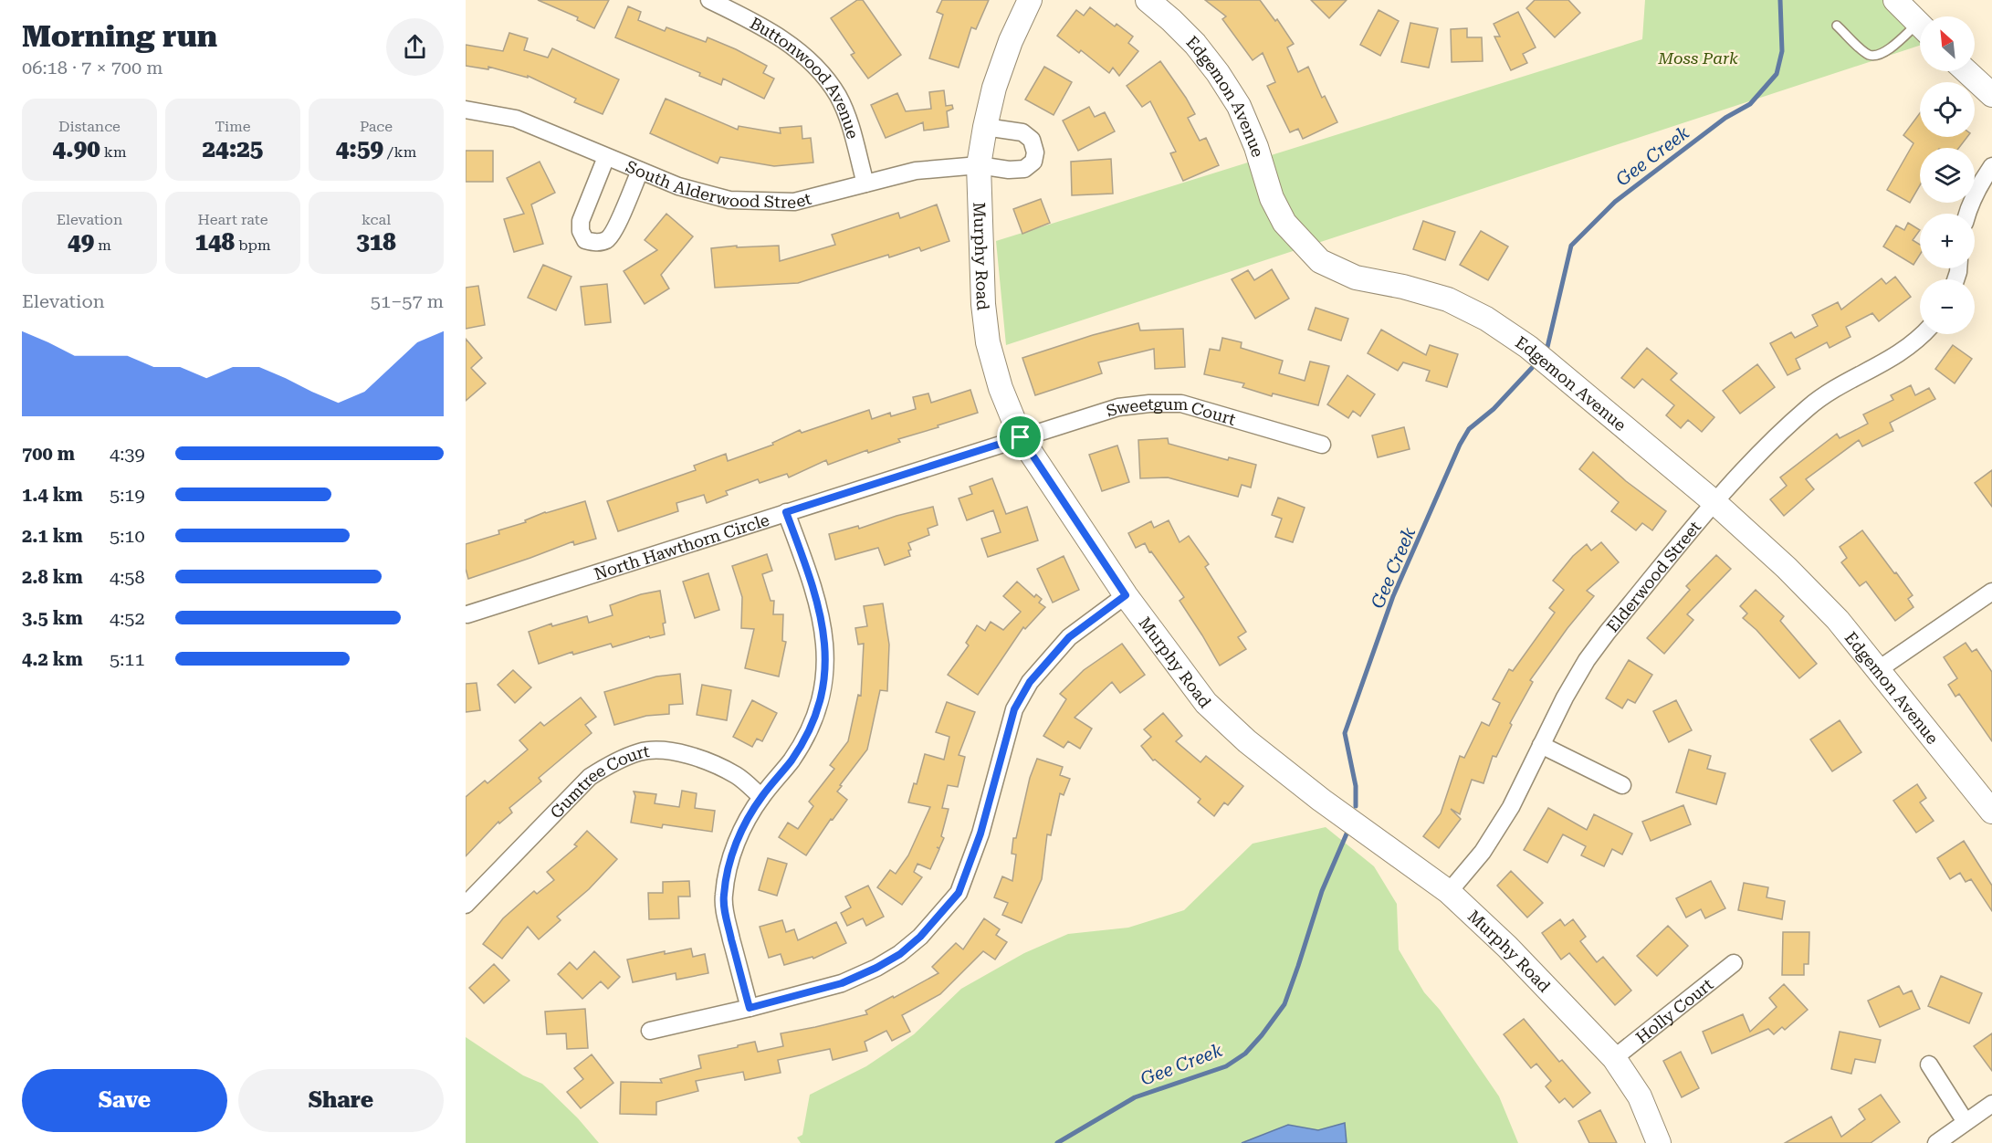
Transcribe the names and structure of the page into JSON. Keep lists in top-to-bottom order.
{
  "streets": {
    "street": [
      "Buttonwood Avenue",
      "Edgemon Avenue",
      "South Alderwood Street",
      "Murphy Road",
      "Sweetgum Court",
      "North Hawthorn Circle",
      "Elderwood Street",
      "Gumtree Court",
      "Holly Court"
    ]
  },
  "crossings": [
    ["Buttonwood Avenue", "South Alderwood Street"],
    ["Edgemon Avenue", "Elderwood Street"],
    ["South Alderwood Street", "Murphy Road"],
    ["Murphy Road", "Sweetgum Court"],
    ["Murphy Road", "North Hawthorn Circle"],
    ["Murphy Road", "Elderwood Street"],
    ["Murphy Road", "Holly Court"],
    ["Sweetgum Court", "North Hawthorn Circle"]
  ],
  "water": ["Gee Creek"],
  "parks": ["Moss Park"],
  "north": "top left",
  "page": {
    "heading": ["Morning run", "06:18 · 7 × 700 m"],
    "map_buttons": ["+", "−"],
    "stats": [
      ["Distance", "4.90 km"],
      ["Time", "24:25"],
      ["Pace", "4:59 /km"],
      ["Elevation", "49 m"],
      ["Heart rate", "148 bpm"],
      ["kcal", "318"]
    ],
    "chart": ["Elevation", "51–57 m"],
    "list": [
      {
        "name": "700 m",
        "note": "4:39"
      },
      {
        "name": "1.4 km",
        "note": "5:19"
      },
      {
        "name": "2.1 km",
        "note": "5:10"
      },
      {
        "name": "2.8 km",
        "note": "4:58"
      },
      {
        "name": "3.5 km",
        "note": "4:52"
      },
      {
        "name": "4.2 km",
        "note": "5:11"
      }
    ],
    "buttons": ["Save", "Share"]
  }
}
